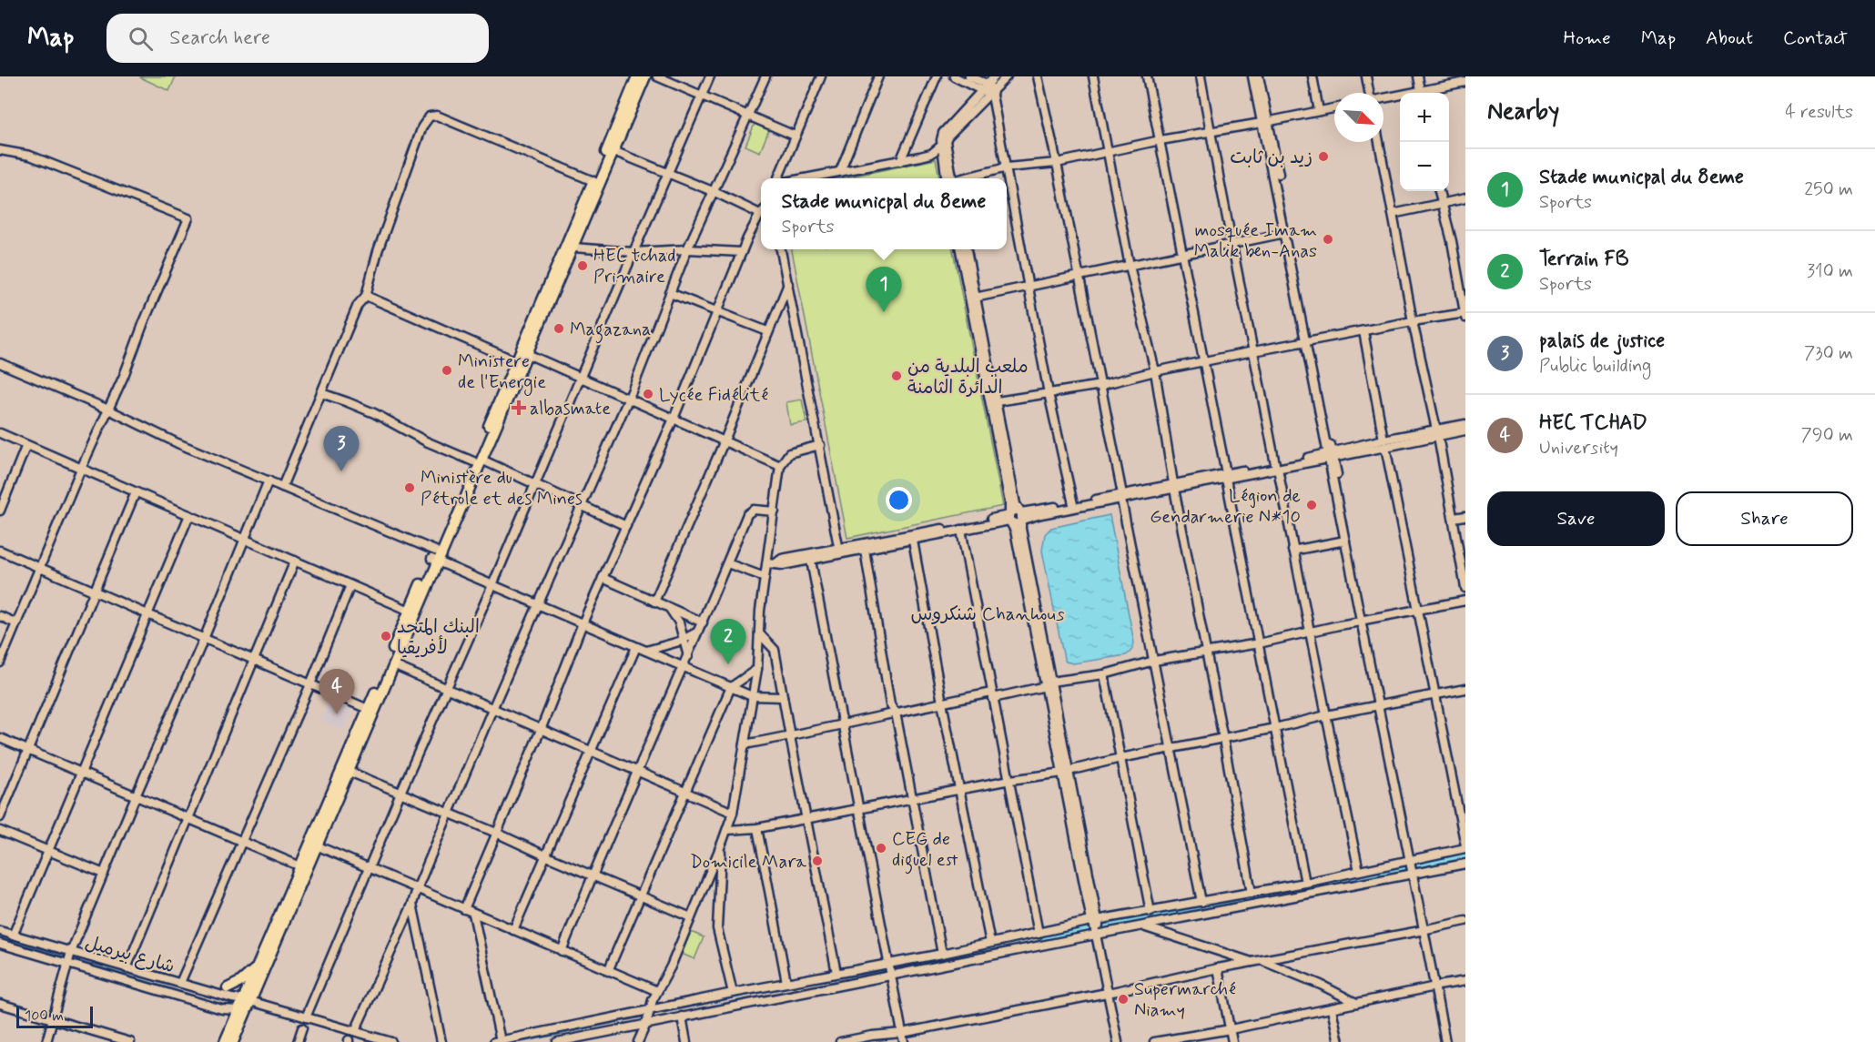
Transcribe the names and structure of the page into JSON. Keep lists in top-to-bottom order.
{
  "streets": {
    "street": ["شارع بيرميل"]
  },
  "districts": ["شنكروس Chanhous"],
  "places": {
    "other": [
      "زيد بن ثابت",
      "mosquée Imam Malik ben-Anas",
      "HEC tchad Primaire",
      "Magazana",
      "Ministere de l'Energie",
      "ملعب البلدية من الدائرة الثامنة",
      "Lycée Fidélité",
      "Ministère du Pétrole et des Mines",
      "Légion de Gendarmerie N*10",
      "البنك المتحد لأفريقيا",
      "CEG de diguel est",
      "Domicile Mara",
      "Supermarché Niamy"
    ],
    "health": ["albasmate"]
  },
  "scale_bar": "100 m",
  "north": "bottom right",
  "page": {
    "header": "Map",
    "search": "Search here",
    "nav": [
      "Home",
      "Map",
      "About",
      "Contact"
    ],
    "heading": ["Nearby", "4 results"],
    "map_buttons": ["+", "−"],
    "list": [
      {
        "mark": "1",
        "name": "Stade municpal du 8eme",
        "note": "Sports",
        "value": "250 m"
      },
      {
        "mark": "2",
        "name": "Terrain FB",
        "note": "Sports",
        "value": "310 m"
      },
      {
        "mark": "3",
        "name": "palais de justice",
        "note": "Public building",
        "value": "730 m"
      },
      {
        "mark": "4",
        "name": "HEC TCHAD",
        "note": "University",
        "value": "790 m"
      }
    ],
    "popup": ["Stade municpal du 8eme", "Sports"],
    "pins": [
      "1",
      "3",
      "2",
      "4"
    ],
    "buttons": ["Save", "Share"],
    "scale": "100 m"
  }
}
